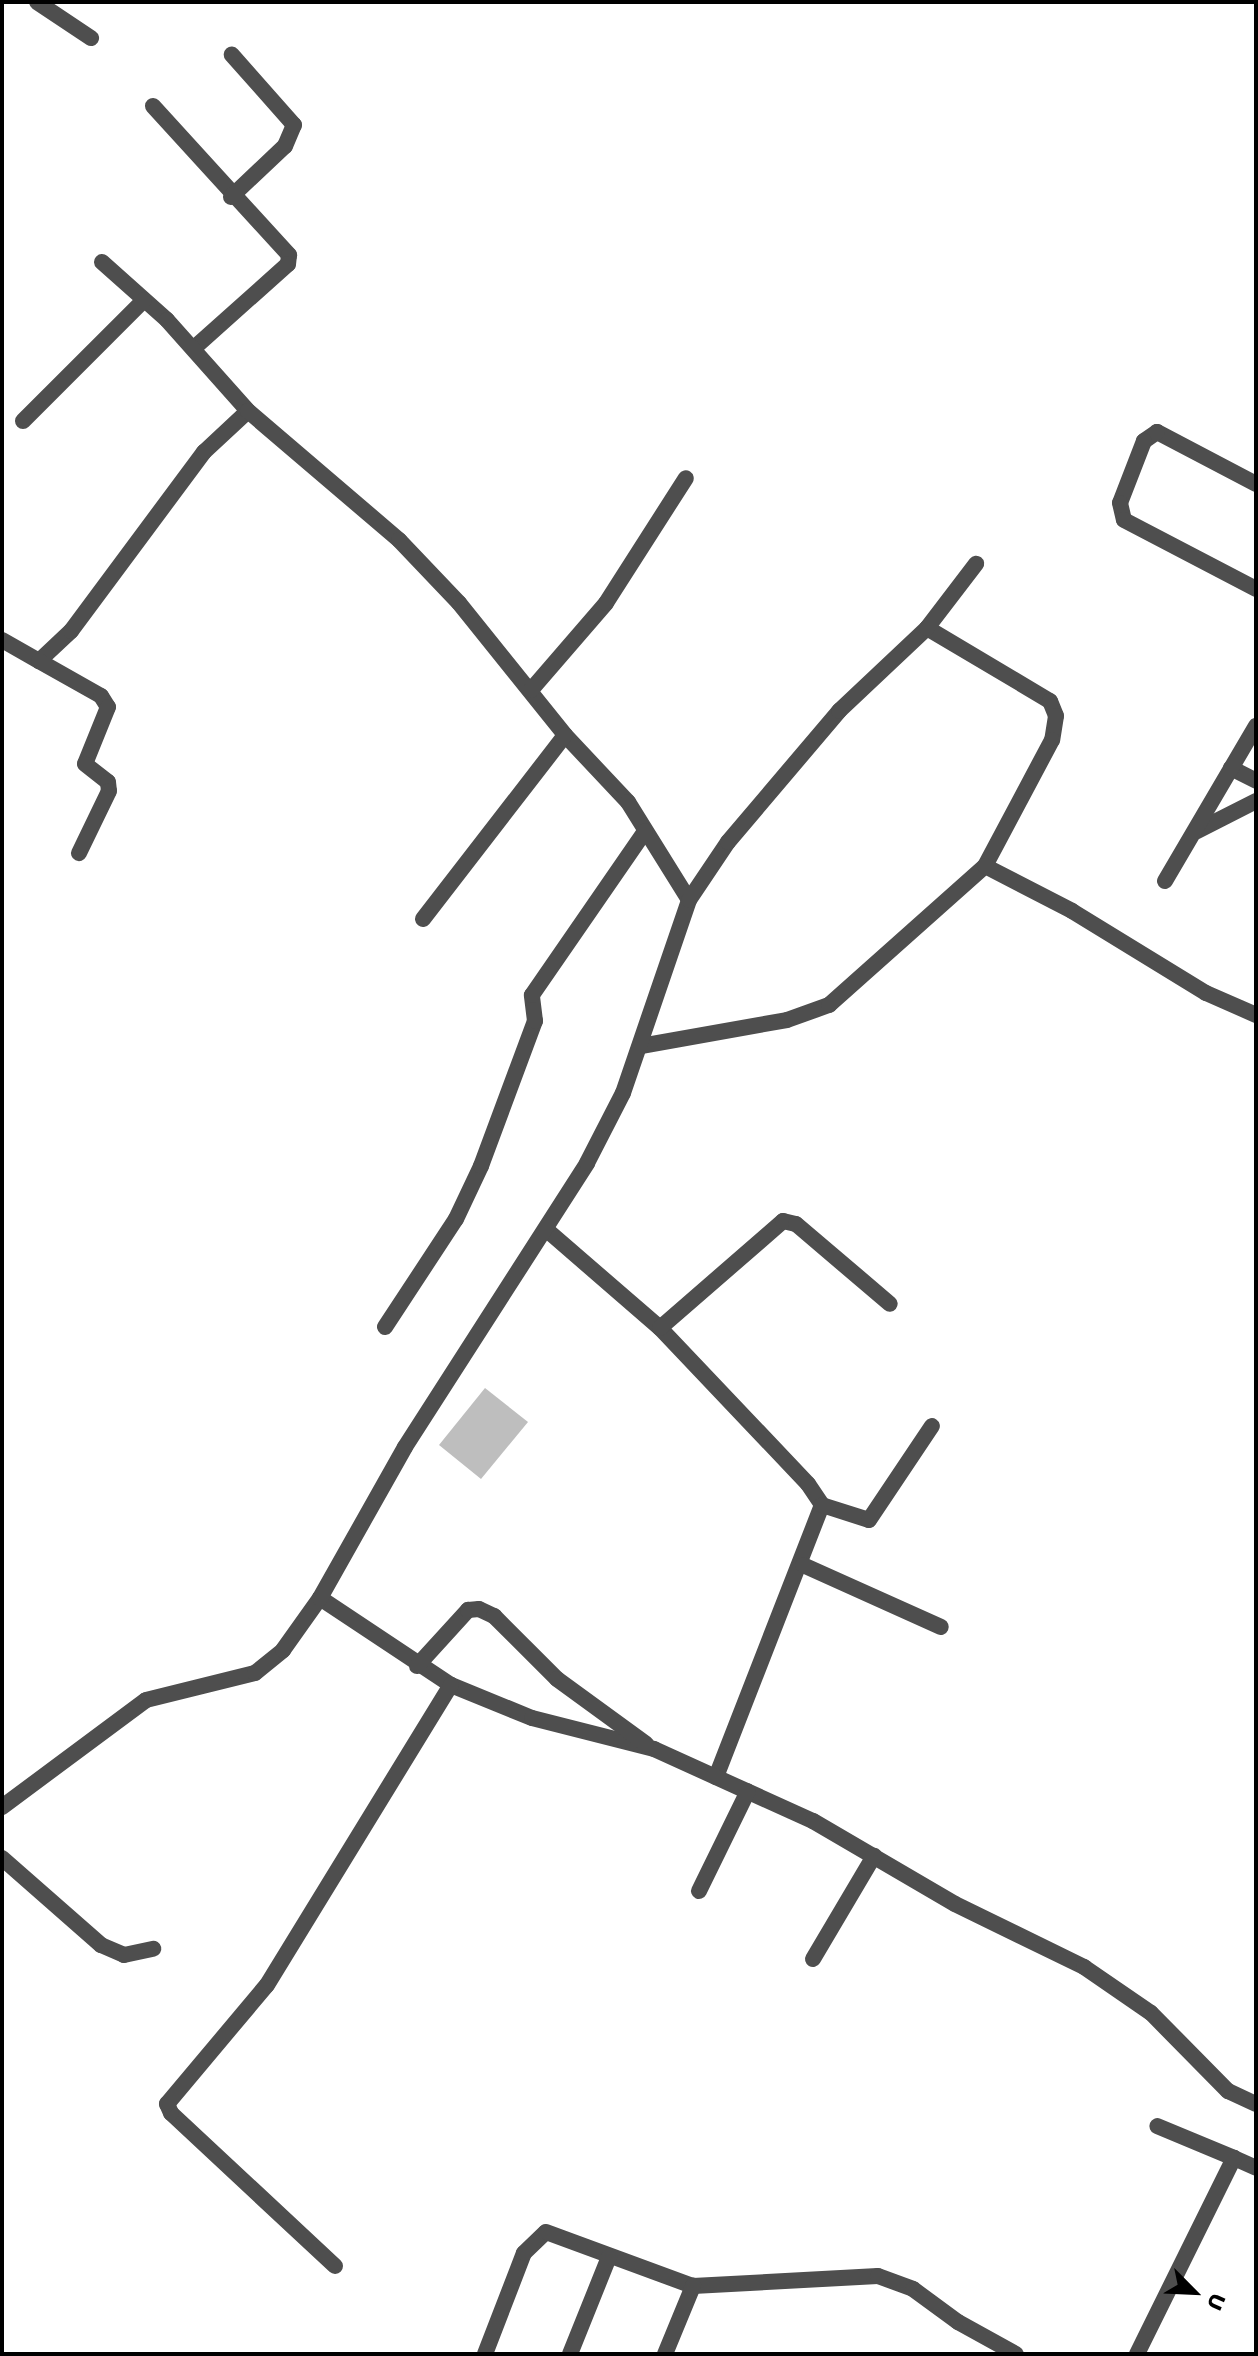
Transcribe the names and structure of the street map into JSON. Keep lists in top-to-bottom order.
{
  "north": "bottom right"
}
